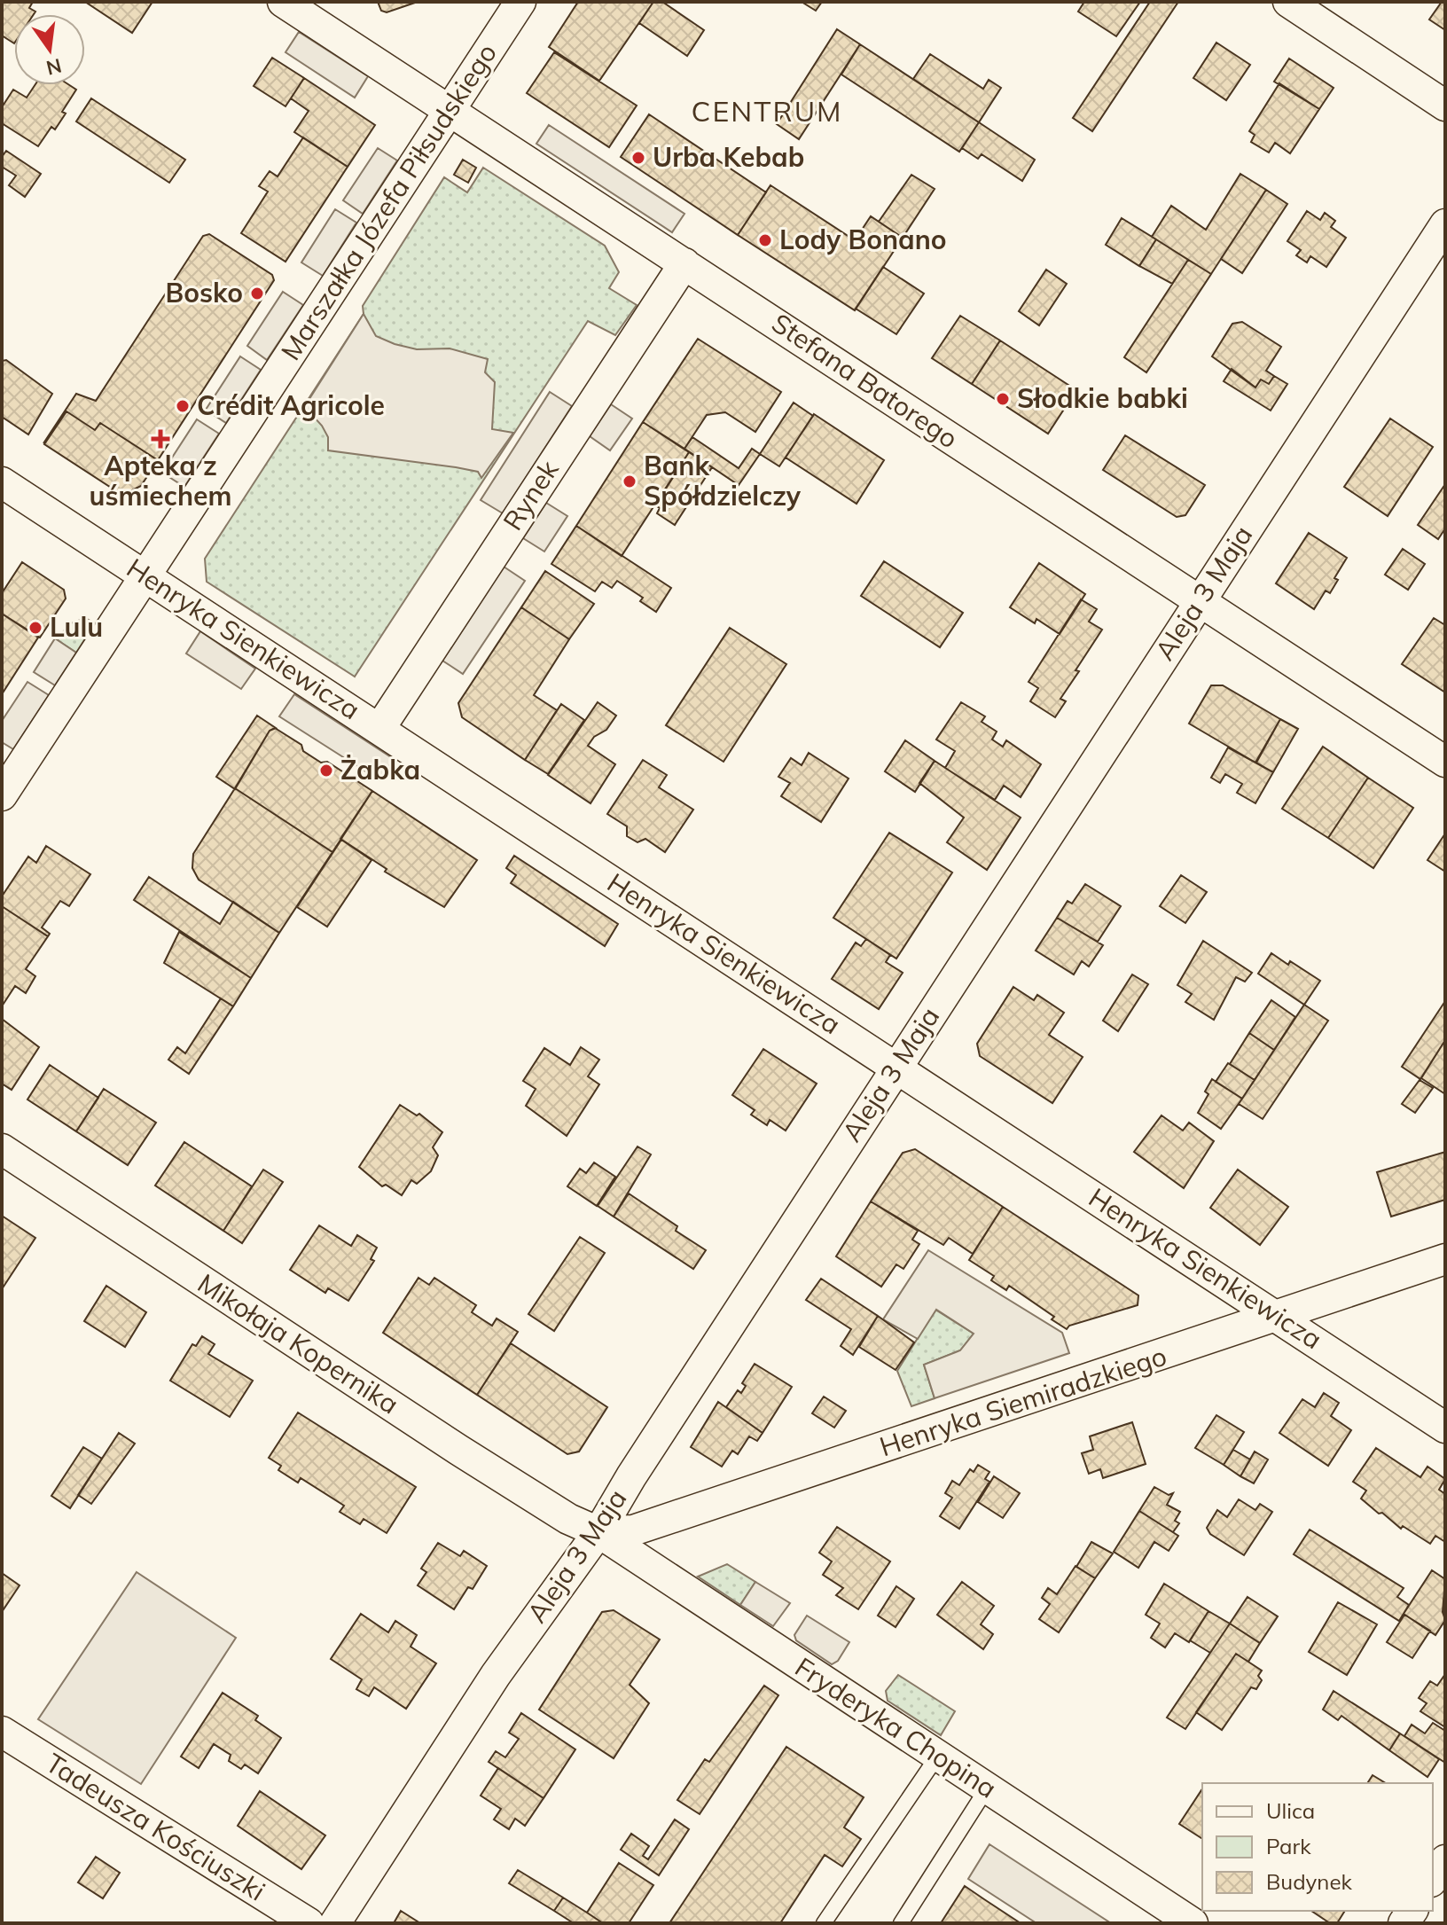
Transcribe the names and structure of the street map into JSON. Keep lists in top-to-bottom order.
{
  "streets": {
    "street": [
      "Marszałka Józefa Piłsudskiego",
      "Stefana Batorego",
      "Rynek",
      "Aleja 3 Maja",
      "Henryka Sienkiewicza",
      "Mikołaja Kopernika",
      "Henryka Siemiradzkiego",
      "Fryderyka Chopina",
      "Tadeusza Kościuszki"
    ]
  },
  "crossings": [
    ["Marszałka Józefa Piłsudskiego", "Stefana Batorego"],
    ["Marszałka Józefa Piłsudskiego", "Henryka Sienkiewicza"],
    ["Stefana Batorego", "Rynek"],
    ["Stefana Batorego", "Aleja 3 Maja"],
    ["Rynek", "Henryka Sienkiewicza"],
    ["Aleja 3 Maja", "Henryka Sienkiewicza"],
    ["Aleja 3 Maja", "Mikołaja Kopernika"],
    ["Aleja 3 Maja", "Henryka Siemiradzkiego"],
    ["Aleja 3 Maja", "Fryderyka Chopina"],
    ["Henryka Sienkiewicza", "Henryka Siemiradzkiego"],
    ["Mikołaja Kopernika", "Henryka Siemiradzkiego"],
    ["Mikołaja Kopernika", "Fryderyka Chopina"],
    ["Henryka Siemiradzkiego", "Fryderyka Chopina"]
  ],
  "districts": ["CENTRUM"],
  "places": {
    "other": [
      "Urba Kebab",
      "Lody Bonano",
      "Bosko",
      "Słodkie babki",
      "Crédit Agricole",
      "Bank Spółdzielczy",
      "Lulu",
      "Żabka"
    ],
    "health": ["Apteka z uśmiechem"]
  },
  "legend": ["Ulica", "Park", "Budynek"],
  "north": "bottom"
}
